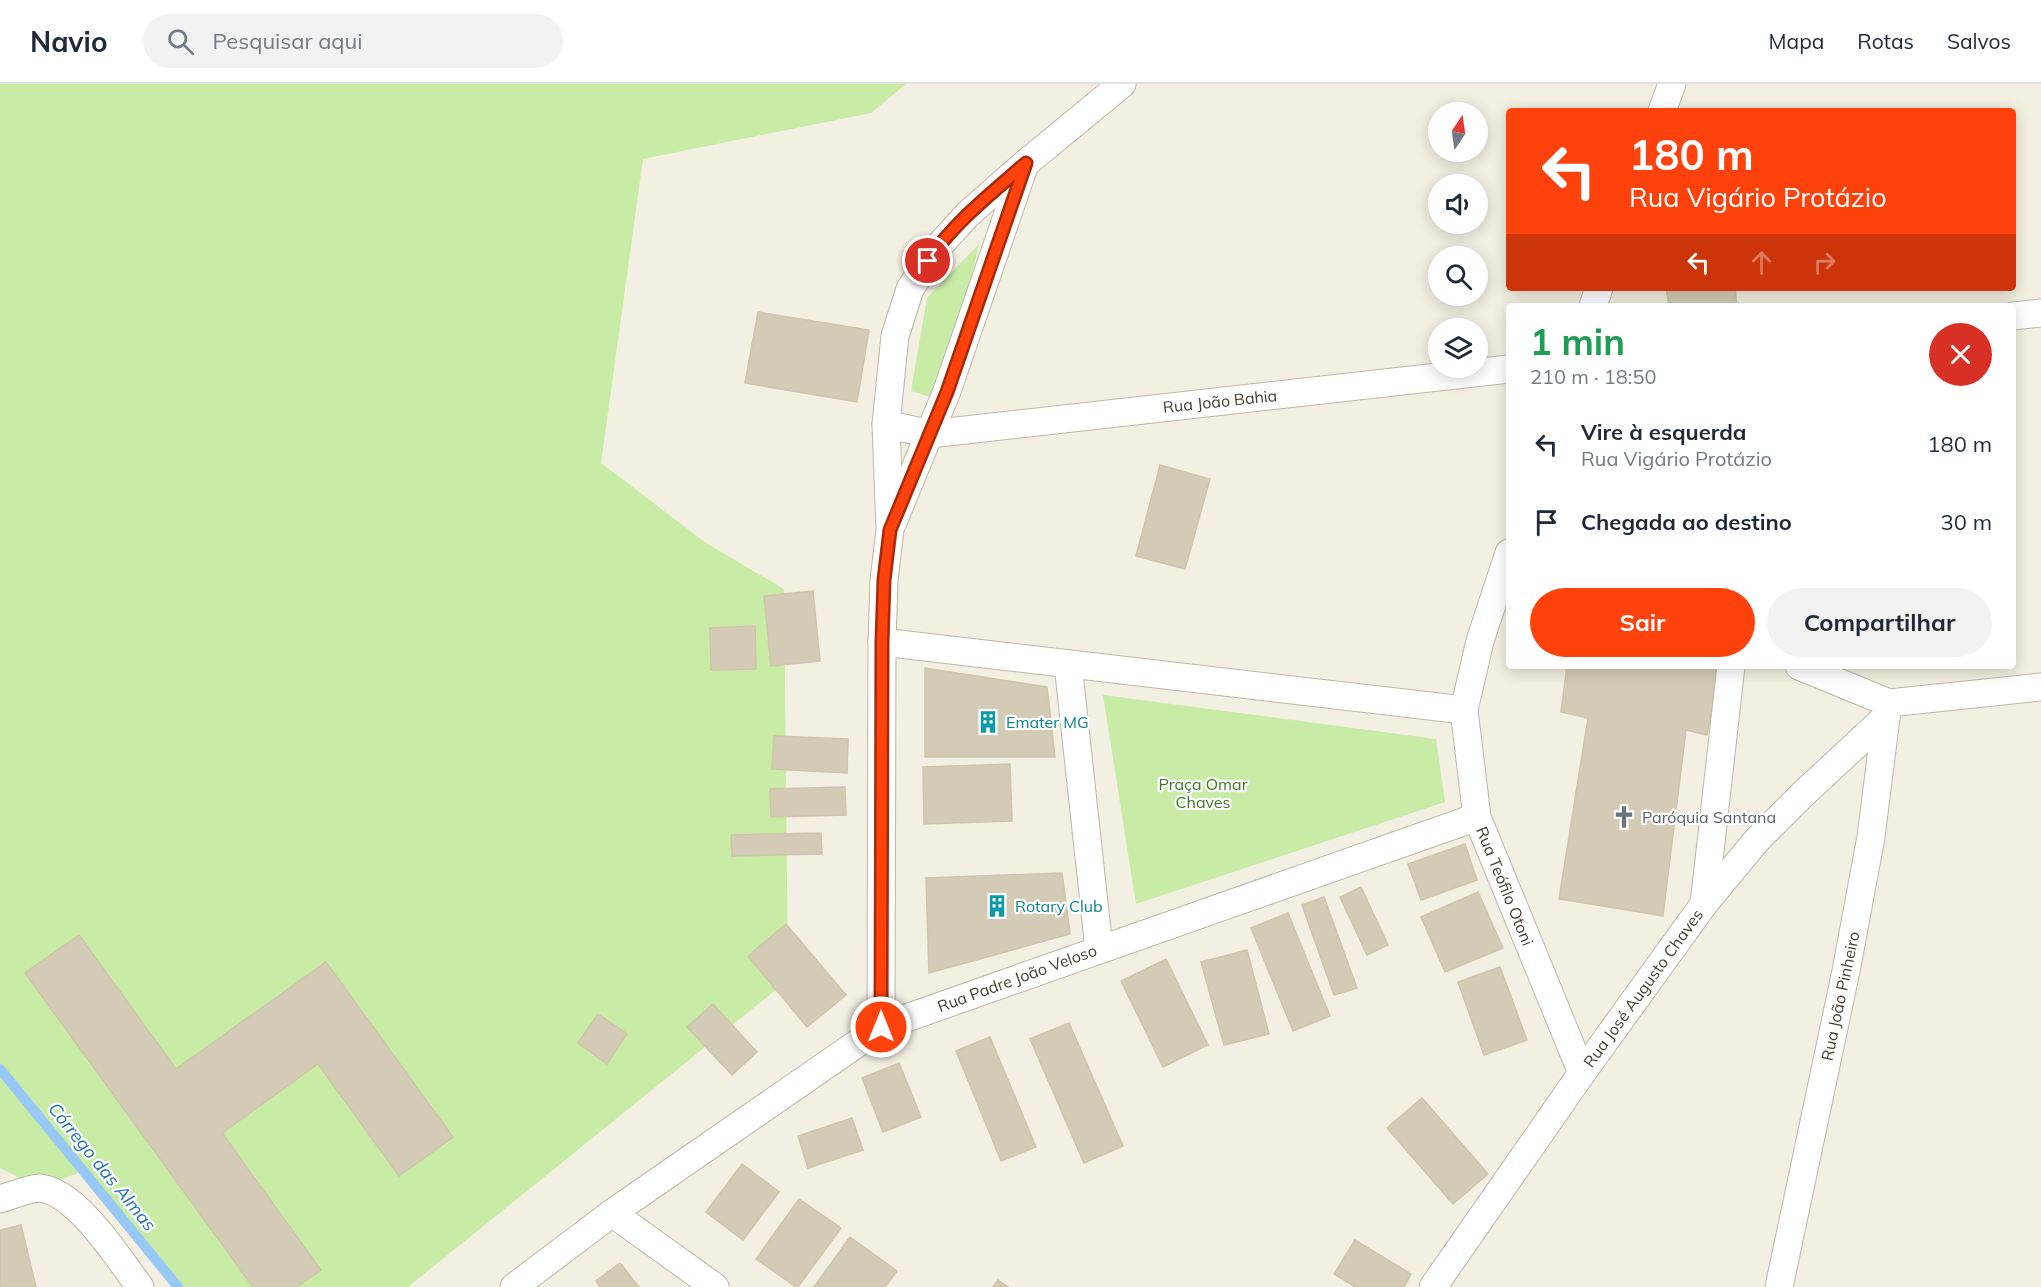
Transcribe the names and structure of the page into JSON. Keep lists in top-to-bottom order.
{
  "streets": {
    "street": [
      "Rua João Bahia",
      "Rua Teófilo Otoni",
      "Rua Padre João Veloso",
      "Rua José Augusto Chaves",
      "Rua João Pinheiro"
    ]
  },
  "crossings": [
    ["Rua Teófilo Otoni", "Rua Padre João Veloso"],
    ["Rua Teófilo Otoni", "Rua José Augusto Chaves"],
    ["Rua José Augusto Chaves", "Rua João Pinheiro"]
  ],
  "water": ["Córrego das Almas"],
  "parks": ["Praça Omar Chaves"],
  "places": {
    "building": ["Emater MG", "Rotary Club"],
    "church": ["Paróquia Santana"]
  },
  "north": "top",
  "page": {
    "header": "Navio",
    "search": "Pesquisar aqui",
    "nav": ["Mapa", "Rotas", "Salvos"],
    "turn": ["180 m", "Rua Vigário Protázio"],
    "heading": ["1 min", "210 m · 18:50"],
    "list": [
      {
        "name": "Vire à esquerda",
        "note": "Rua Vigário Protázio",
        "value": "180 m"
      },
      {
        "name": "Chegada ao destino",
        "value": "30 m"
      }
    ],
    "buttons": ["Sair", "Compartilhar"]
  }
}
